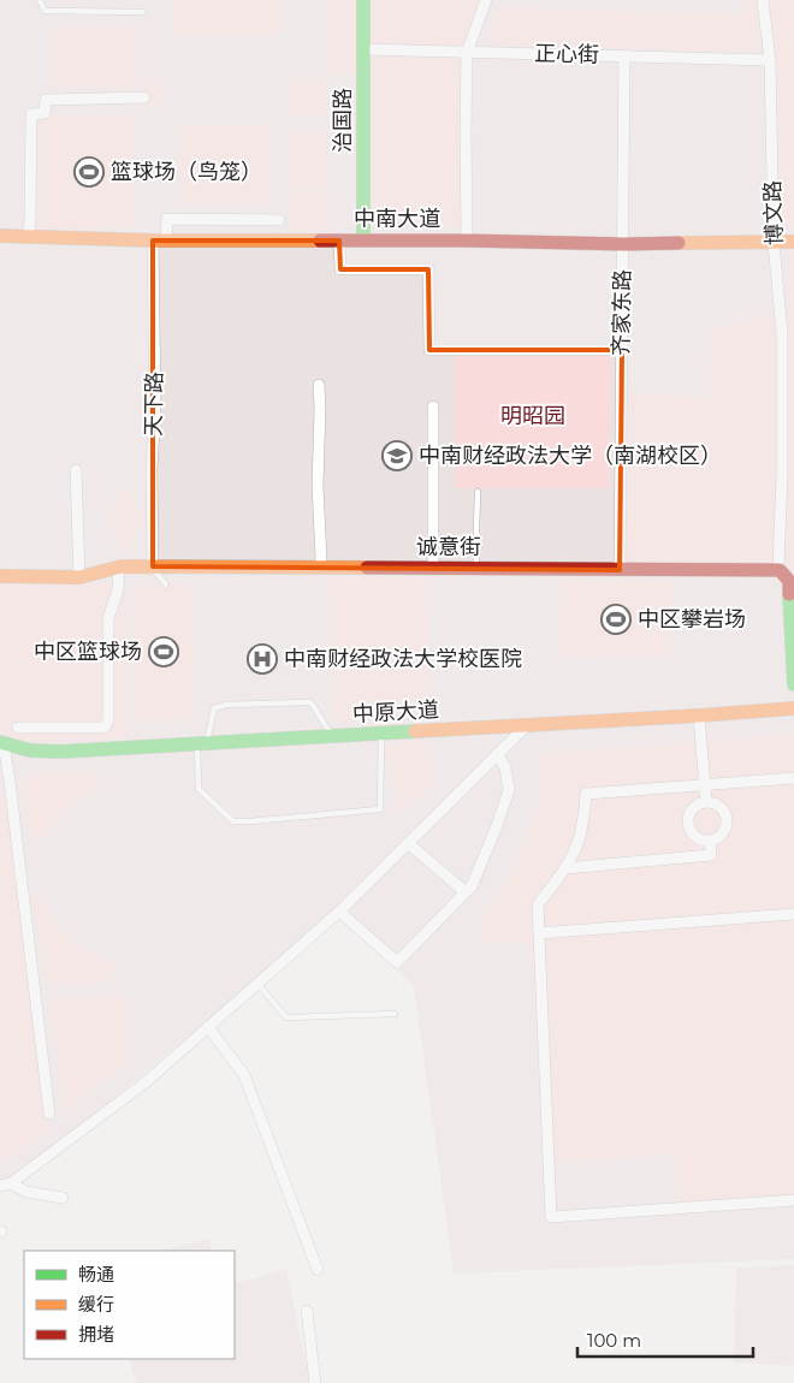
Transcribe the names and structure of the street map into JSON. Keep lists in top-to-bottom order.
{
  "streets": {
    "main road": [
      "治国路",
      "中南大道",
      "诚意街",
      "中原大道"
    ],
    "street": [
      "正心街",
      "博文路",
      "齐家东路",
      "天下路"
    ]
  },
  "crossings": [
    ["正心街", "治国路"],
    ["正心街", "博文路"],
    ["正心街", "齐家东路"],
    ["治国路", "中南大道"],
    ["博文路", "中南大道"],
    ["博文路", "诚意街"],
    ["中南大道", "齐家东路"],
    ["中南大道", "天下路"],
    ["齐家东路", "诚意街"],
    ["天下路", "诚意街"]
  ],
  "parks": ["明昭园"],
  "places": {
    "sports": ["篮球场（鸟笼）", "中区攀岩场", "中区篮球场"],
    "school or university": ["中南财经政法大学（南湖校区）"],
    "hospital": ["中南财经政法大学校医院"]
  },
  "legend": ["畅通", "缓行", "拥堵"],
  "scale_bar": "100 m"
}
